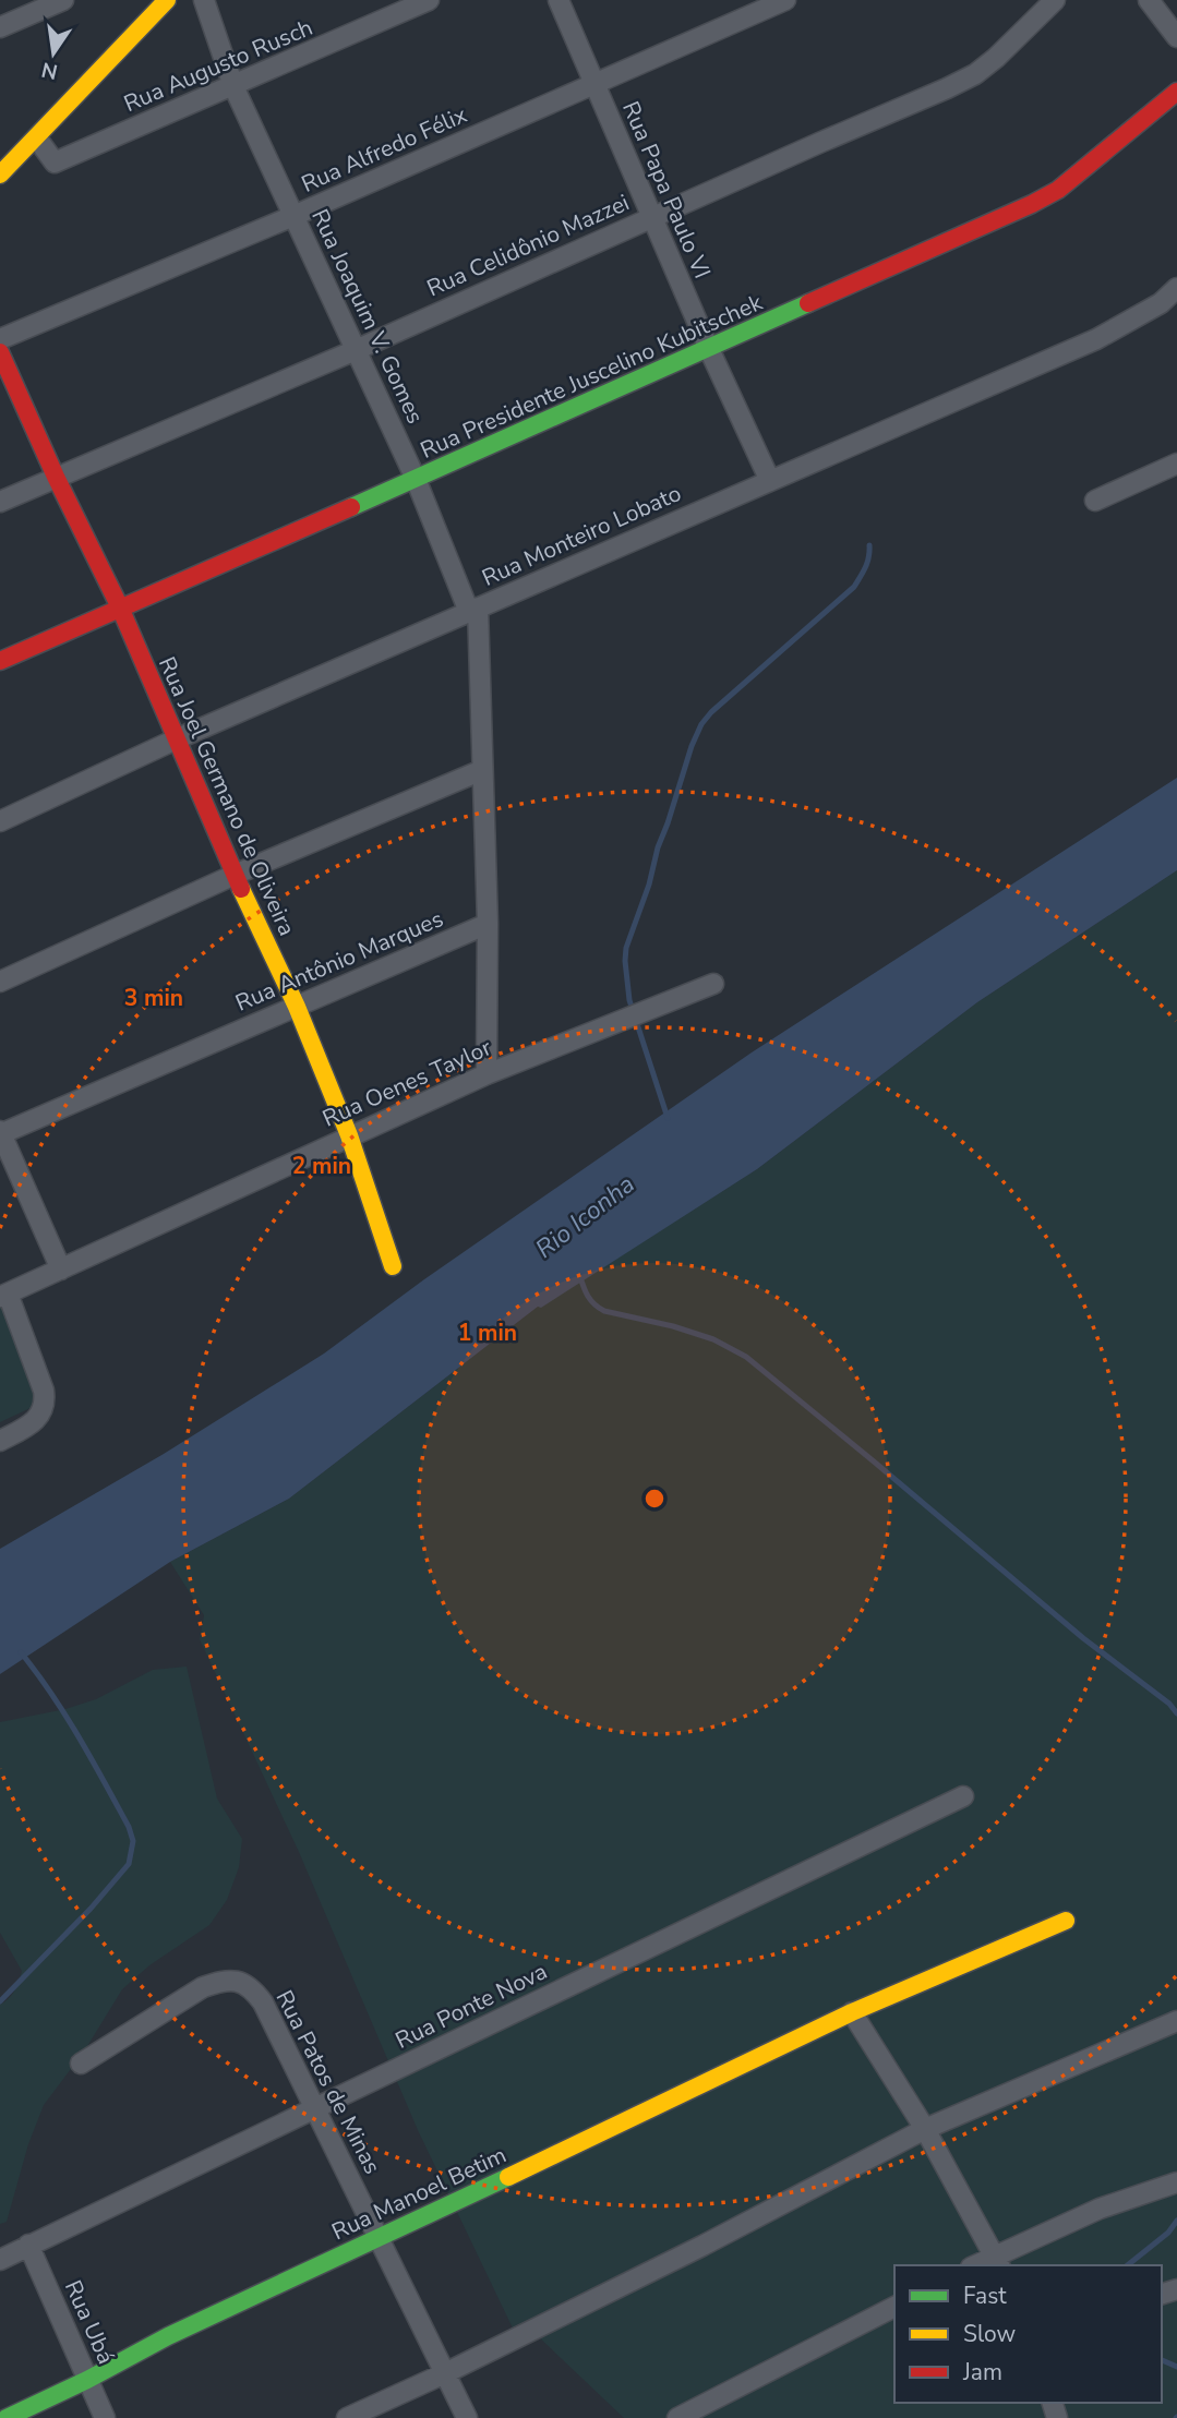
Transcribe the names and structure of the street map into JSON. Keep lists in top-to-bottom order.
{
  "streets": {
    "street": [
      "Rua Augusto Rusch",
      "Rua Alfredo Félix",
      "Rua Papa Paulo VI",
      "Rua Celidônio Mazzei",
      "Rua Joaquim V. Gomes",
      "Rua Presidente Juscelino Kubitschek",
      "Rua Monteiro Lobato",
      "Rua Joel Germano de Oliveira",
      "Rua Antônio Marques",
      "Rua Oenes Taylor",
      "Rua Ponte Nova",
      "Rua Patos de Minas",
      "Rua Manoel Betim",
      "Rua Ubá"
    ]
  },
  "crossings": [
    ["Rua Augusto Rusch", "Rua Joaquim V. Gomes"],
    ["Rua Alfredo Félix", "Rua Papa Paulo VI"],
    ["Rua Alfredo Félix", "Rua Joaquim V. Gomes"],
    ["Rua Papa Paulo VI", "Rua Celidônio Mazzei"],
    ["Rua Papa Paulo VI", "Rua Presidente Juscelino Kubitschek"],
    ["Rua Papa Paulo VI", "Rua Monteiro Lobato"],
    ["Rua Celidônio Mazzei", "Rua Joaquim V. Gomes"],
    ["Rua Celidônio Mazzei", "Rua Joel Germano de Oliveira"],
    ["Rua Joaquim V. Gomes", "Rua Presidente Juscelino Kubitschek"],
    ["Rua Joaquim V. Gomes", "Rua Monteiro Lobato"],
    ["Rua Joaquim V. Gomes", "Rua Antônio Marques"],
    ["Rua Joaquim V. Gomes", "Rua Oenes Taylor"],
    ["Rua Presidente Juscelino Kubitschek", "Rua Joel Germano de Oliveira"],
    ["Rua Monteiro Lobato", "Rua Joel Germano de Oliveira"],
    ["Rua Joel Germano de Oliveira", "Rua Antônio Marques"],
    ["Rua Joel Germano de Oliveira", "Rua Oenes Taylor"],
    ["Rua Ponte Nova", "Rua Patos de Minas"],
    ["Rua Ponte Nova", "Rua Ubá"],
    ["Rua Patos de Minas", "Rua Manoel Betim"],
    ["Rua Manoel Betim", "Rua Ubá"]
  ],
  "water": ["Rio Iconha"],
  "legend": ["Fast", "Slow", "Jam"],
  "north": "bottom",
  "rings": ["3 min", "2 min", "1 min"]
}
